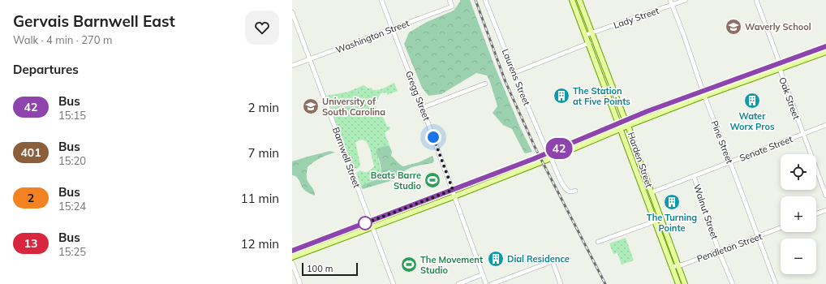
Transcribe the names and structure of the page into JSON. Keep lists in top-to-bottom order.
{
  "streets": {
    "main road": ["Harden Street"],
    "street": [
      "Lady Street",
      "Washington Street",
      "Laurens Street",
      "Gregg Street",
      "Oak Street",
      "Pine Street",
      "Senate Street",
      "Barnwell Street",
      "Walnut Street",
      "Pendleton Street"
    ]
  },
  "crossings": [
    ["Lady Street", "Pine Street"],
    ["Lady Street", "Harden Street"],
    ["Washington Street", "Gregg Street"],
    ["Washington Street", "Barnwell Street"],
    ["Oak Street", "Senate Street"],
    ["Pine Street", "Senate Street"],
    ["Pine Street", "Pendleton Street"],
    ["Senate Street", "Harden Street"],
    ["Senate Street", "Walnut Street"],
    ["Harden Street", "Pendleton Street"],
    ["Walnut Street", "Pendleton Street"]
  ],
  "places": {
    "school or university": ["Waverly School", "University of South Carolina"],
    "building": [
      "The Station at Five Points",
      "Water Worx Pros",
      "The Turning Pointe",
      "Dial Residence"
    ],
    "sports": ["Beats Barre Studio", "The Movement Studio"]
  },
  "lines": ["bus line 42"],
  "scale_bar": "100 m",
  "page": {
    "heading": [
      ["Gervais Barnwell East", "Walk · 4 min · 270 m"],
      "Departures"
    ],
    "on_map": "42",
    "list": [
      {
        "mark": "42",
        "name": "Bus",
        "note": "15:15",
        "value": "2 min"
      },
      {
        "mark": "401",
        "name": "Bus",
        "note": "15:20",
        "value": "7 min"
      },
      {
        "mark": "2",
        "name": "Bus",
        "note": "15:24",
        "value": "11 min"
      },
      {
        "mark": "13",
        "name": "Bus",
        "note": "15:25",
        "value": "12 min"
      }
    ],
    "map_buttons": ["+", "−"],
    "scale": "100 m"
  }
}
